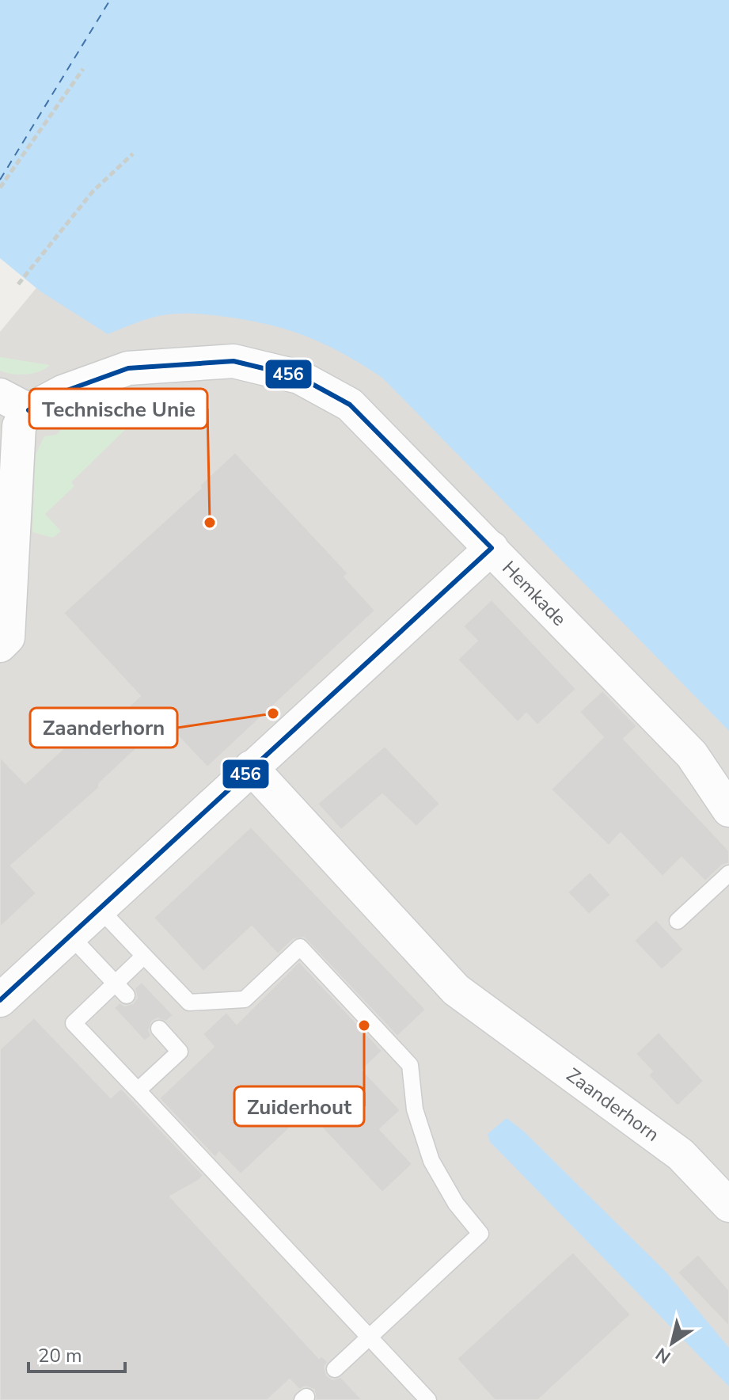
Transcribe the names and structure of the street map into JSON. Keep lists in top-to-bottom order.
{
  "streets": {
    "street": ["Hemkade", "Zaanderhorn"]
  },
  "places": ["Technische Unie", "Zaanderhorn", "Zuiderhout"],
  "lines": ["transit line 456"],
  "scale_bar": "20 m",
  "north": "bottom left"
}
